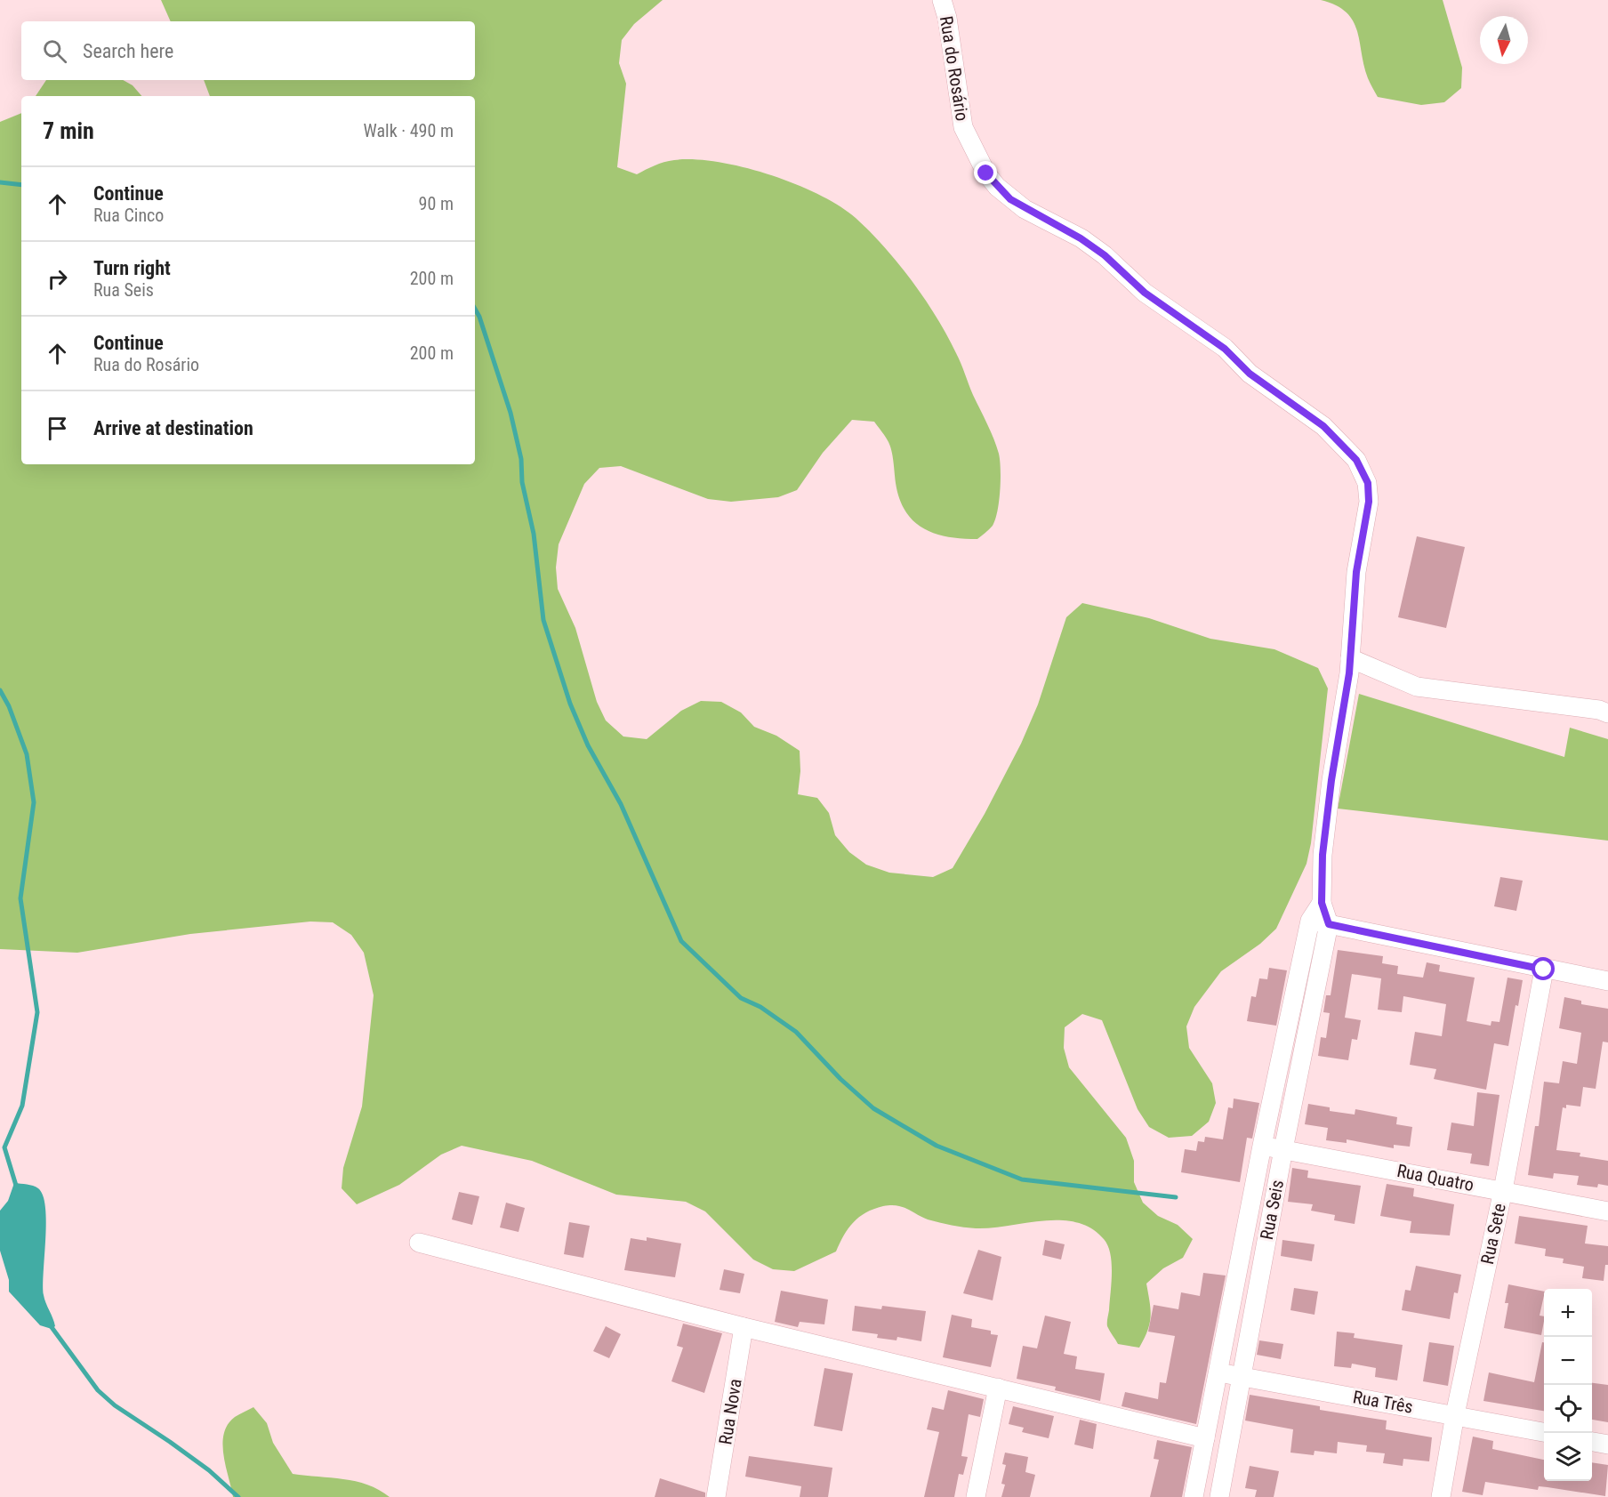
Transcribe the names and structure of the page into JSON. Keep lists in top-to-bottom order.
{
  "streets": {
    "street": [
      "Rua do Rosário",
      "Rua Quatro",
      "Rua Seis",
      "Rua Sete",
      "Rua Três",
      "Rua Nova"
    ]
  },
  "crossings": [
    ["Rua Quatro", "Rua Seis"],
    ["Rua Quatro", "Rua Sete"],
    ["Rua Seis", "Rua Três"],
    ["Rua Sete", "Rua Três"]
  ],
  "north": "bottom",
  "page": {
    "search": "Search here",
    "heading": ["7 min", "Walk · 490 m"],
    "list": [
      ["Continue", "Rua Cinco", "90 m"],
      ["Turn right", "Rua Seis", "200 m"],
      ["Continue", "Rua do Rosário", "200 m"],
      "Arrive at destination"
    ],
    "map_buttons": ["+", "−"]
  }
}
